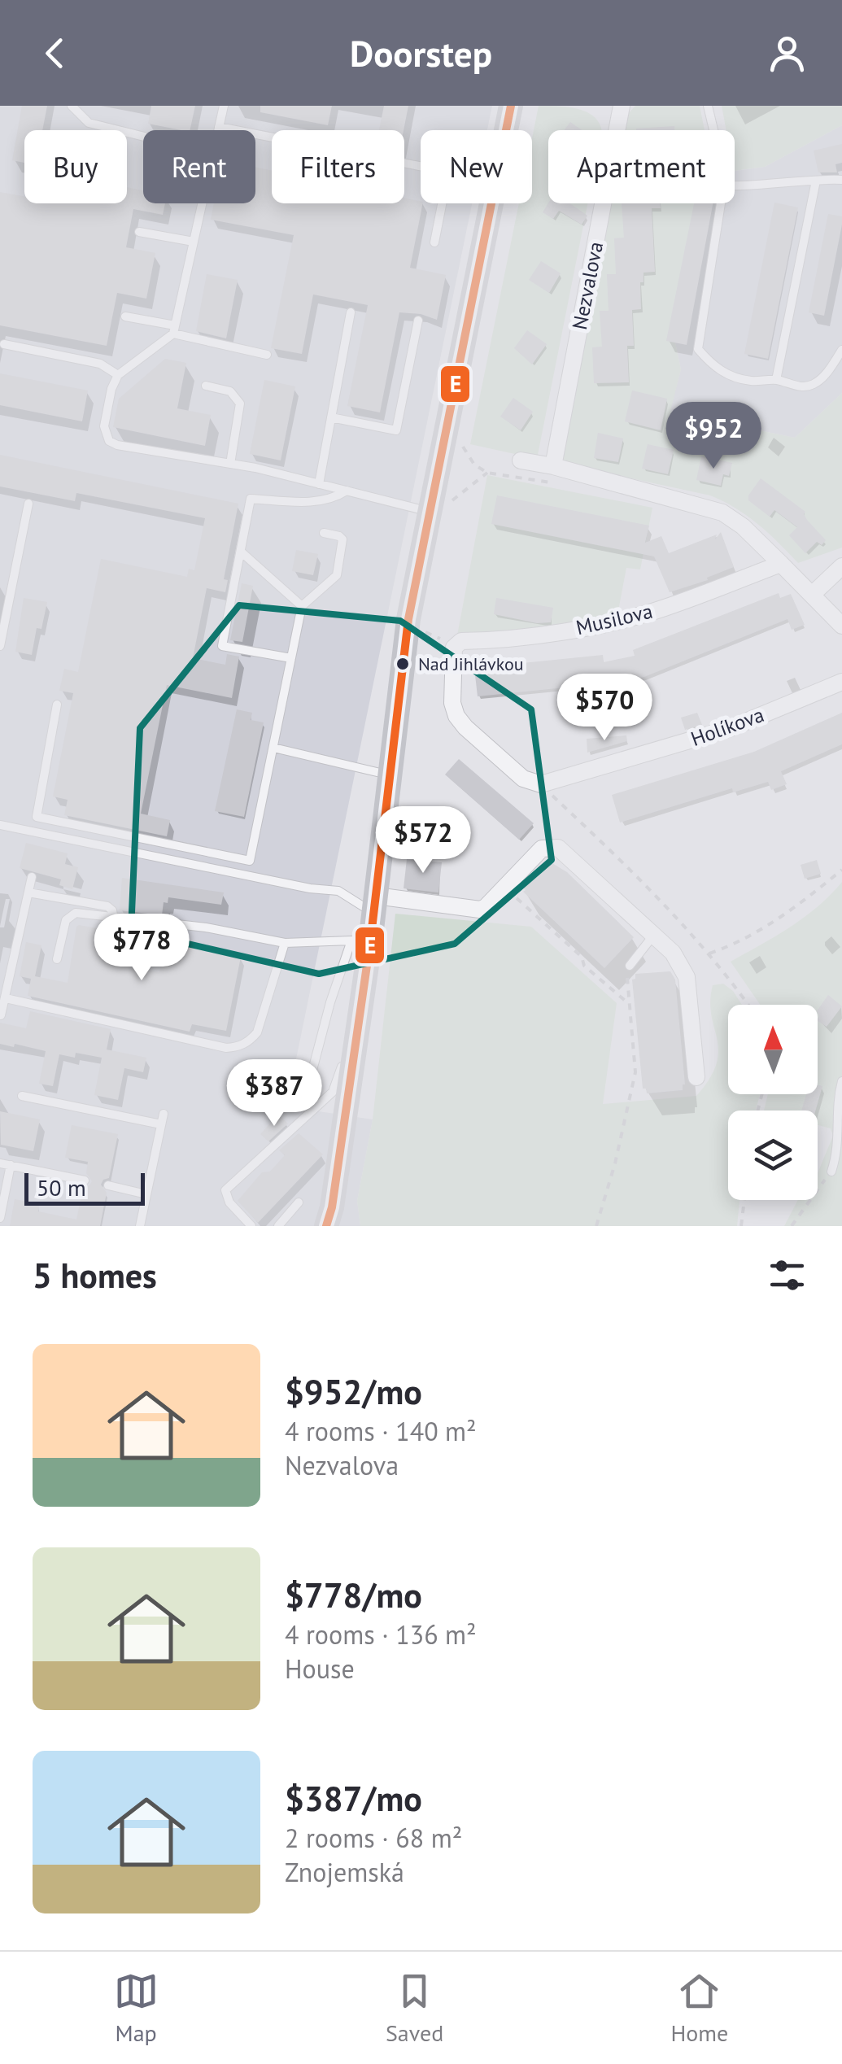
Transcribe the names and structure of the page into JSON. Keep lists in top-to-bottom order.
{
  "streets": {
    "street": ["Nezvalova", "Musilova", "Holíkova"]
  },
  "crossings": [
    ["Musilova", "Holíkova"]
  ],
  "places": ["Nad Jihlávkou"],
  "lines": ["transit line E"],
  "scale_bar": "50 m",
  "north": "top",
  "page": {
    "header": "Doorstep",
    "chip": [
      "Buy",
      "Rent",
      "Filters",
      "New",
      "Apartment"
    ],
    "price": [
      "$952",
      "$570",
      "$572",
      "$778",
      "$387"
    ],
    "scale": "50 m",
    "heading": "5 homes",
    "list": [
      {
        "name": "$952/mo",
        "note": "4 rooms · 140 m² · Nezvalova"
      },
      {
        "name": "$778/mo",
        "note": "4 rooms · 136 m² · House"
      },
      {
        "name": "$387/mo",
        "note": "2 rooms · 68 m² · Znojemská"
      }
    ],
    "tabs": ["Map", "Saved", "Home"]
  }
}
